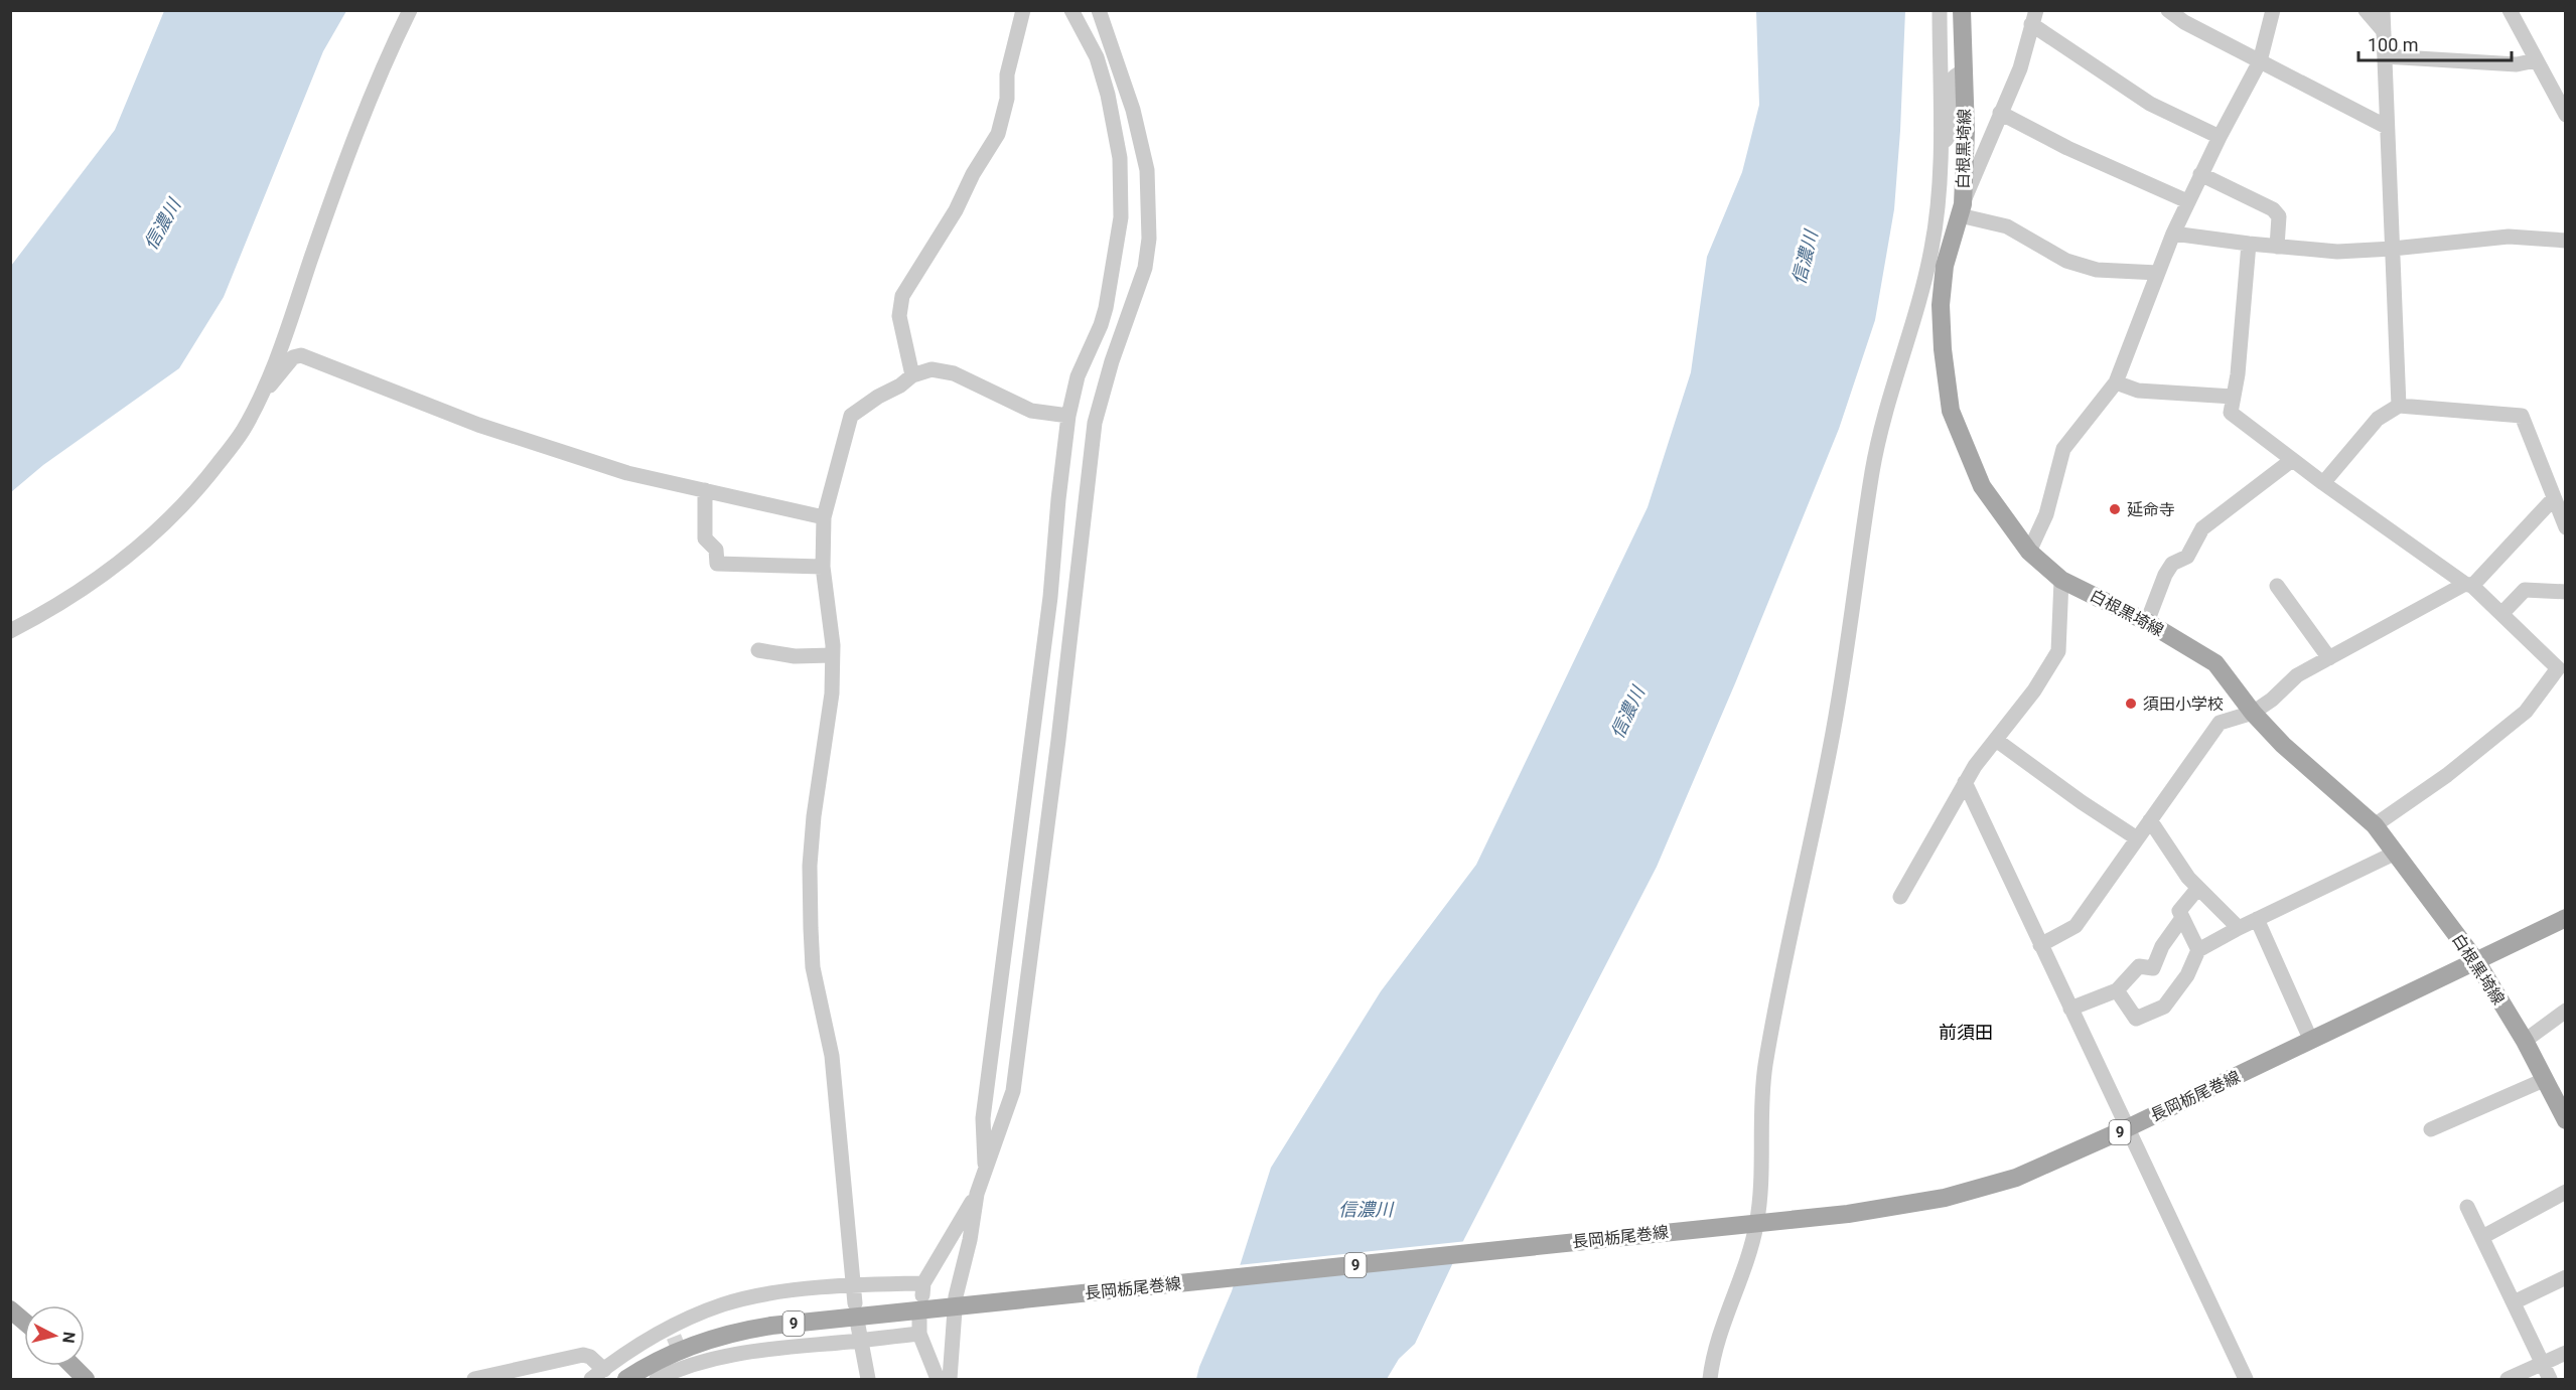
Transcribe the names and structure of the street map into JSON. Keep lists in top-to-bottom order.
{
  "streets": {
    "main road": ["白根黒埼線", "長岡栃尾巻線", "9"]
  },
  "crossings": [
    ["白根黒埼線", "長岡栃尾巻線"]
  ],
  "districts": ["前須田"],
  "water": ["信濃川"],
  "places": ["延命寺", "須田小学校"],
  "scale_bar": "100 m",
  "north": "right"
}
